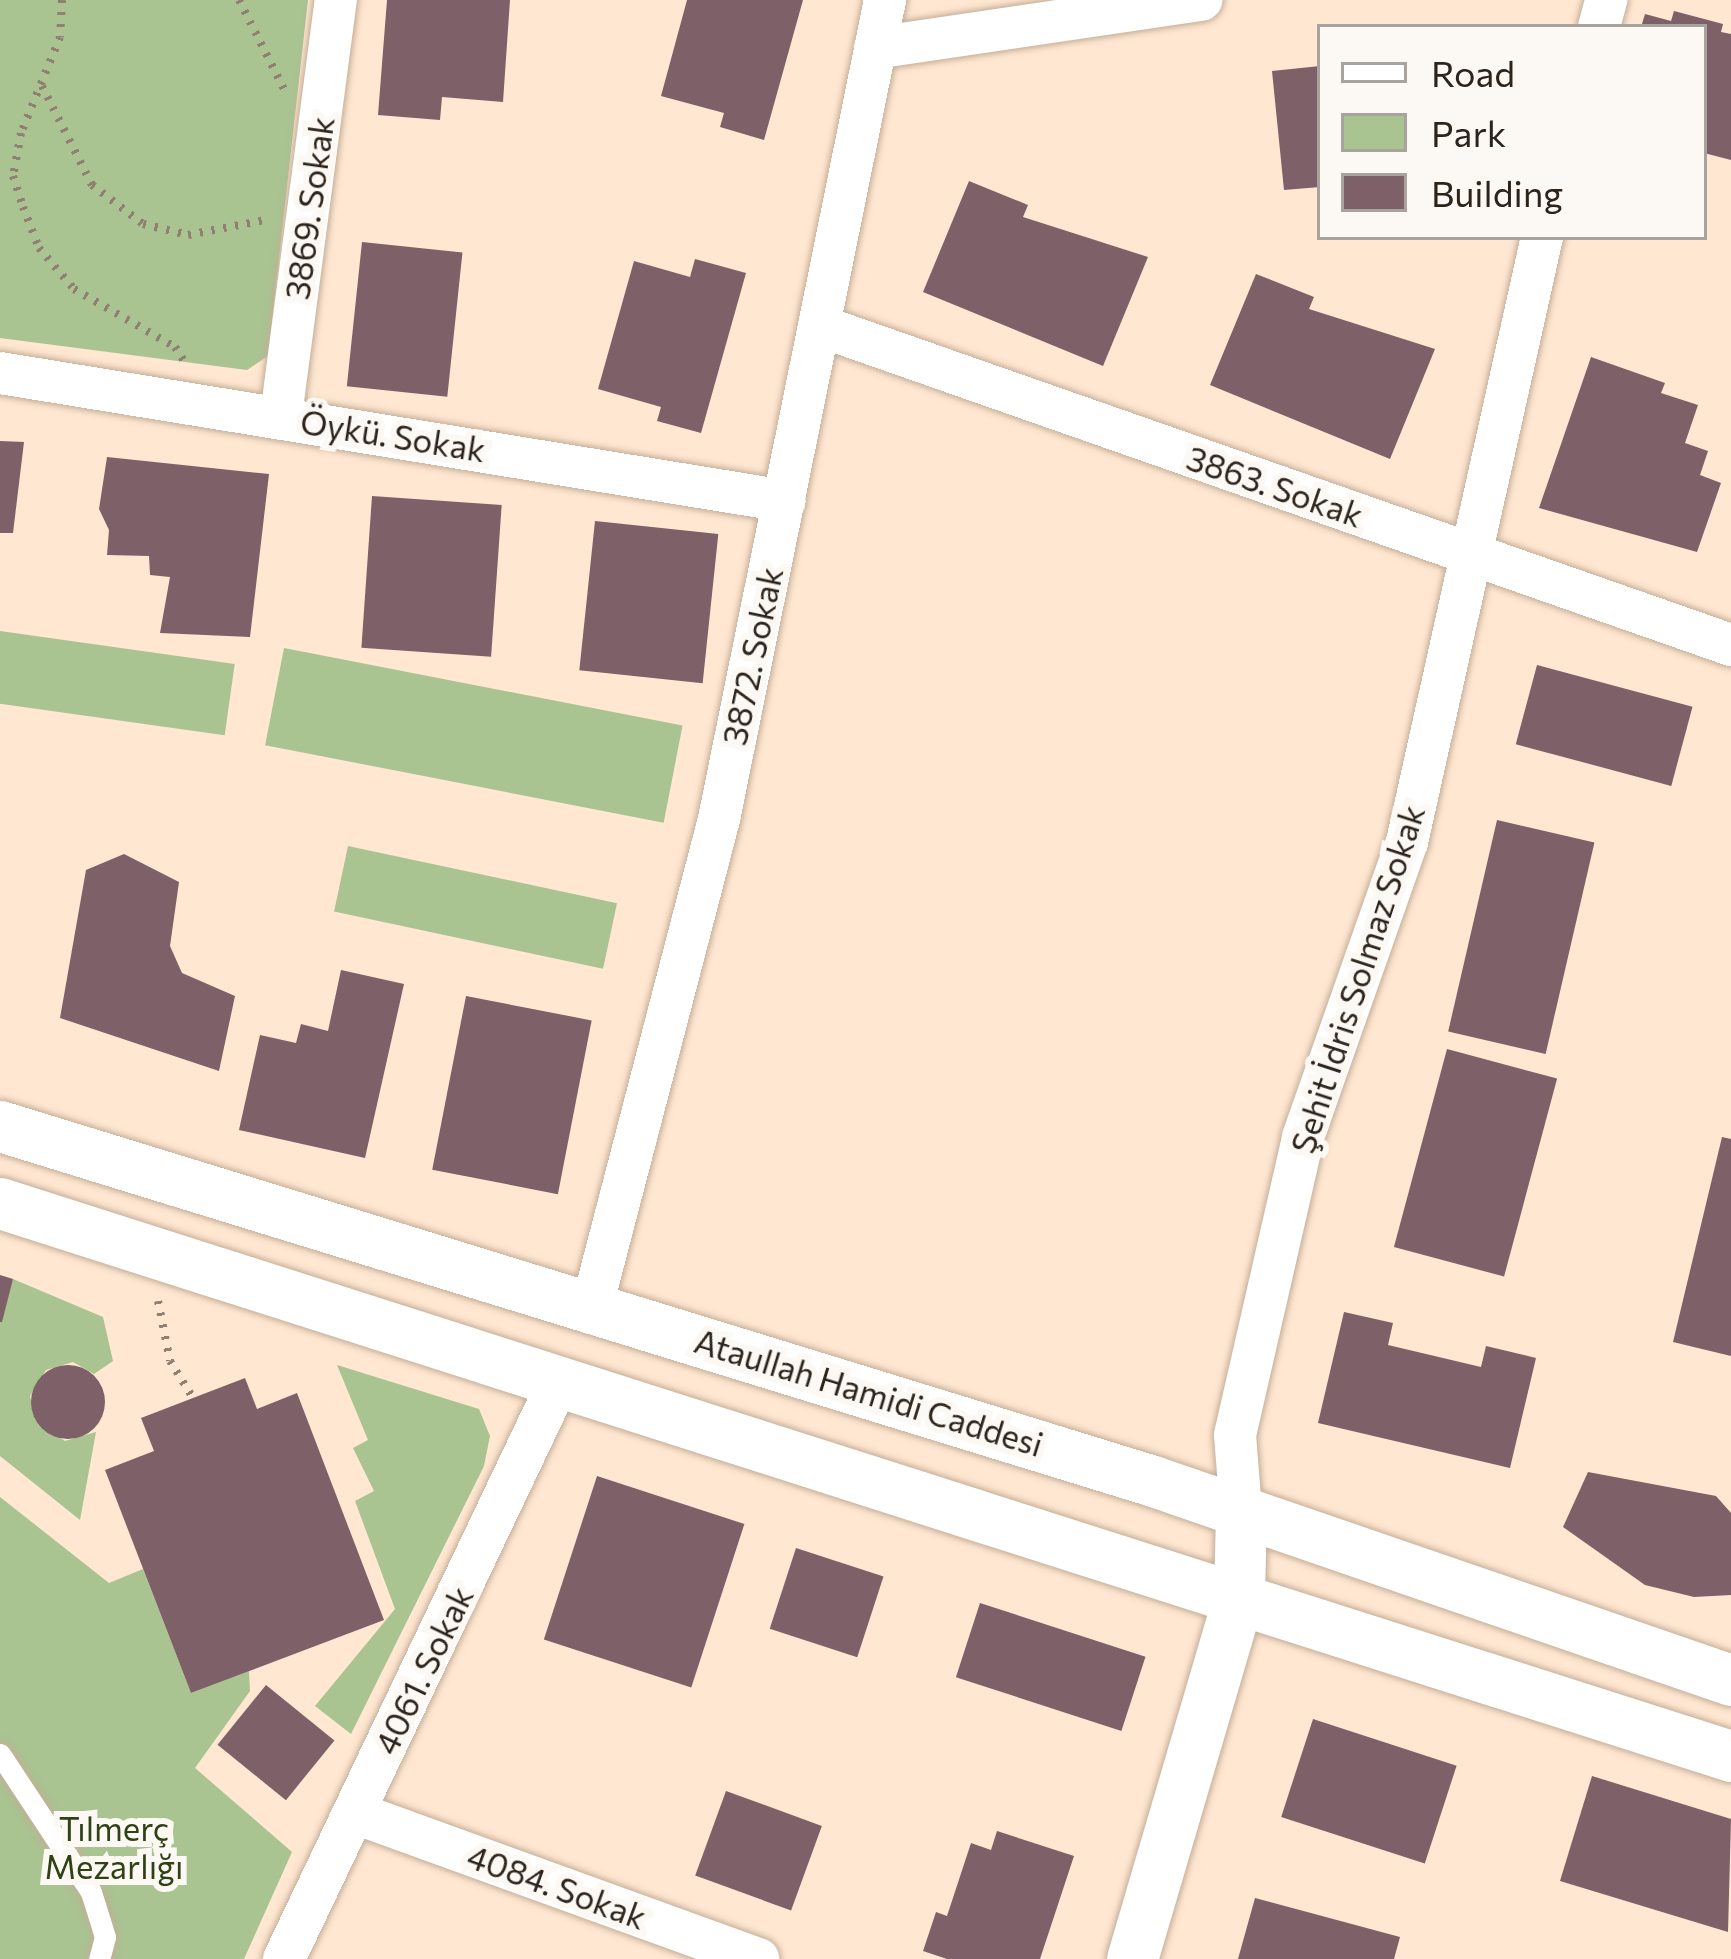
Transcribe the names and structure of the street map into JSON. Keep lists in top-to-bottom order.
{
  "streets": {
    "street": [
      "3869. Sokak",
      "Öykü. Sokak",
      "3863. Sokak",
      "3872. Sokak",
      "Şehit İdris Solmaz Sokak",
      "Ataullah Hamidi Caddesi",
      "4061. Sokak",
      "4084. Sokak"
    ]
  },
  "crossings": [
    ["3869. Sokak", "Öykü. Sokak"],
    ["Öykü. Sokak", "3872. Sokak"],
    ["3863. Sokak", "3872. Sokak"],
    ["3863. Sokak", "Şehit İdris Solmaz Sokak"],
    ["3872. Sokak", "Ataullah Hamidi Caddesi"],
    ["Şehit İdris Solmaz Sokak", "Ataullah Hamidi Caddesi"],
    ["4061. Sokak", "4084. Sokak"]
  ],
  "parks": ["Tılmerç Mezarlığı"],
  "legend": ["Road", "Park", "Building"]
}
